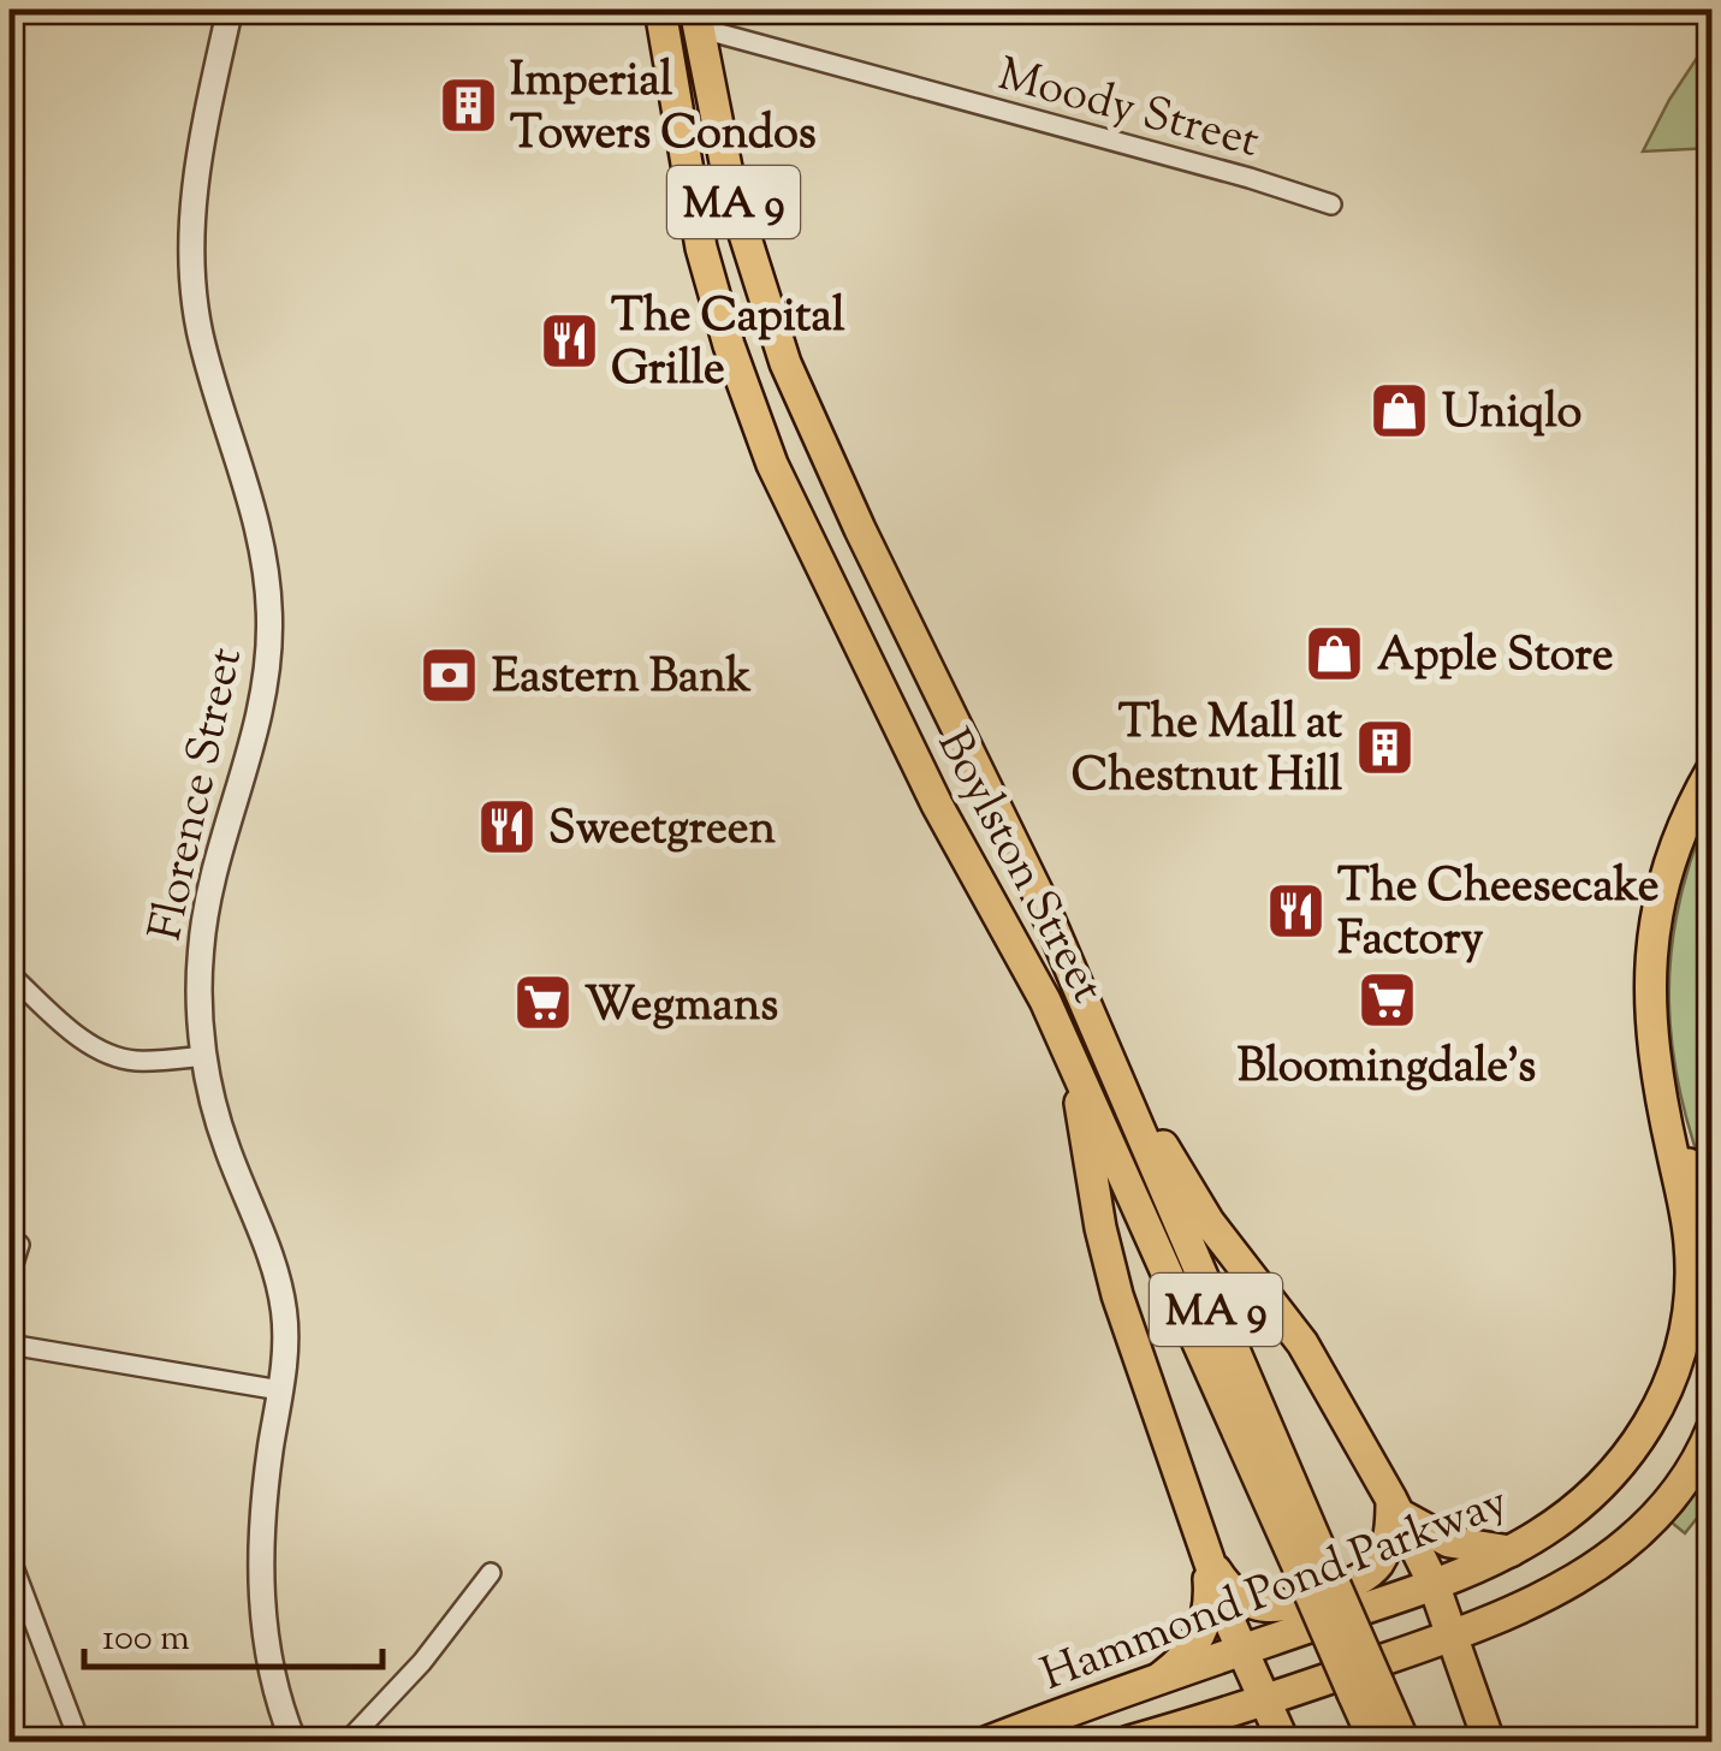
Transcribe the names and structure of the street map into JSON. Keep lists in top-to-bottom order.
{
  "streets": {
    "main road": ["MA 9", "Boylston Street", "Hammond Pond Parkway"],
    "street": ["Moody Street", "Florence Street"]
  },
  "crossings": [
    ["Moody Street", "Boylston Street"]
  ],
  "places": {
    "building": ["Imperial Towers Condos", "The Mall at Chestnut Hill"],
    "restaurant": ["The Capital Grille", "Sweetgreen", "The Cheesecake Factory"],
    "shop": ["Uniqlo", "Apple Store"],
    "bank": ["Eastern Bank"],
    "supermarket": ["Bloomingdale's", "Wegmans"]
  },
  "scale_bar": "100 m"
}
